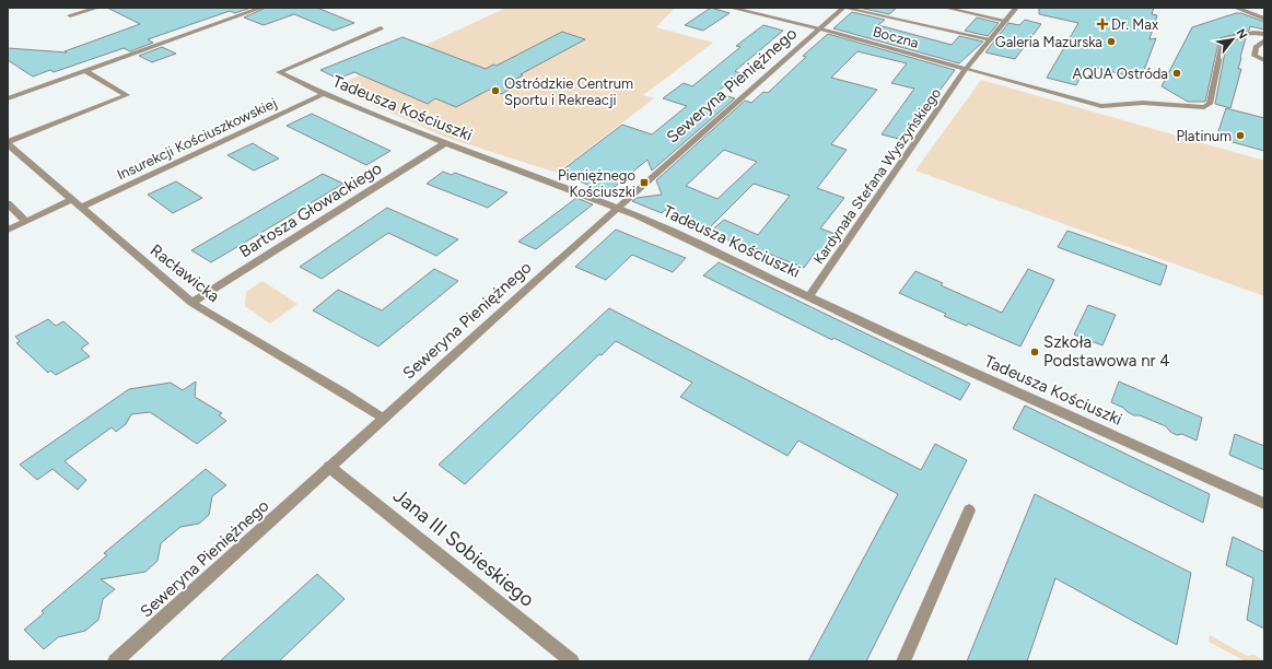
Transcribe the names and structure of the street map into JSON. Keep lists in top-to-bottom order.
{
  "streets": {
    "street": [
      "Boczna",
      "Seweryna Pieniężnego",
      "Tadeusza Kościuszki",
      "Insurekcji Kościuszkowskiej",
      "Kardynała Stefana Wyszyńskiego",
      "Bartosza Głowackiego",
      "Racławicka",
      "Jana III Sobieskiego"
    ]
  },
  "crossings": [
    ["Boczna", "Seweryna Pieniężnego"],
    ["Boczna", "Kardynała Stefana Wyszyńskiego"],
    ["Seweryna Pieniężnego", "Tadeusza Kościuszki"],
    ["Seweryna Pieniężnego", "Racławicka"],
    ["Seweryna Pieniężnego", "Jana III Sobieskiego"],
    ["Tadeusza Kościuszki", "Insurekcji Kościuszkowskiej"],
    ["Tadeusza Kościuszki", "Kardynała Stefana Wyszyńskiego"],
    ["Tadeusza Kościuszki", "Bartosza Głowackiego"],
    ["Insurekcji Kościuszkowskiej", "Racławicka"],
    ["Bartosza Głowackiego", "Racławicka"]
  ],
  "places": {
    "health": ["Dr. Max"],
    "other": [
      "Galeria Mazurska",
      "AQUA Ostróda",
      "Ostródzkie Centrum Sportu i Rekreacji",
      "Platinum",
      "Szkoła Podstawowa nr 4"
    ],
    "transit": ["Pieniężnego Kościuszki"]
  },
  "north": "top right"
}
